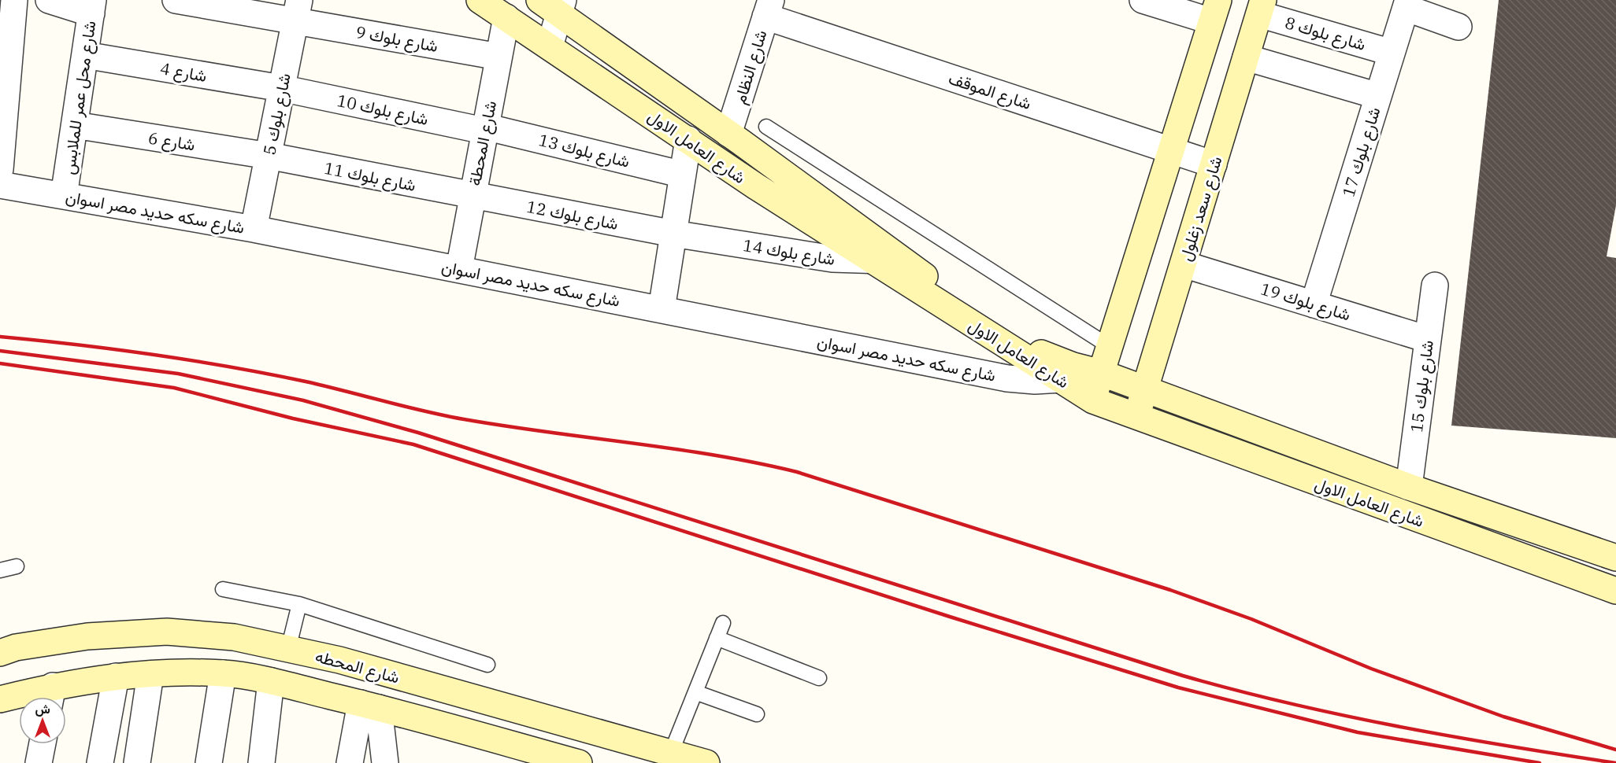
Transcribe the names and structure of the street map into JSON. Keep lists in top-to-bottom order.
{
  "streets": {
    "main road": ["شارع العامل الاول", "شارع سعد زغلول", "شارع المحطه"],
    "street": [
      "شارع بلوك 8",
      "شارع بلوك 9",
      "شارع النظام",
      "شارع 4",
      "شارع الموقف",
      "شارع محل عمر للملابس",
      "شارع بلوك 10",
      "شارع بلوك 5",
      "شارع 6",
      "شارع المحطة",
      "شارع بلوك 13",
      "شارع بلوك 17",
      "شارع بلوك 11",
      "شارع سكه حديد مصر اسوان",
      "شارع بلوك 12",
      "شارع بلوك 14",
      "شارع بلوك 19",
      "شارع بلوك 15"
    ]
  },
  "crossings": [
    ["شارع بلوك 8", "شارع بلوك 17"],
    ["شارع بلوك 8", "شارع سعد زغلول"],
    ["شارع بلوك 9", "شارع بلوك 5"],
    ["شارع بلوك 9", "شارع المحطة"],
    ["شارع النظام", "شارع الموقف"],
    ["شارع النظام", "شارع العامل الاول"],
    ["شارع 4", "شارع محل عمر للملابس"],
    ["شارع 4", "شارع بلوك 10"],
    ["شارع 4", "شارع بلوك 5"],
    ["شارع الموقف", "شارع سعد زغلول"],
    ["شارع محل عمر للملابس", "شارع 6"],
    ["شارع محل عمر للملابس", "شارع سكه حديد مصر اسوان"],
    ["شارع بلوك 10", "شارع بلوك 5"],
    ["شارع بلوك 10", "شارع المحطة"],
    ["شارع بلوك 10", "شارع بلوك 13"],
    ["شارع بلوك 5", "شارع 6"],
    ["شارع بلوك 5", "شارع بلوك 11"],
    ["شارع بلوك 5", "شارع سكه حديد مصر اسوان"],
    ["شارع 6", "شارع بلوك 11"],
    ["شارع المحطة", "شارع العامل الاول"],
    ["شارع المحطة", "شارع بلوك 13"],
    ["شارع المحطة", "شارع بلوك 11"],
    ["شارع المحطة", "شارع سكه حديد مصر اسوان"],
    ["شارع المحطة", "شارع بلوك 12"],
    ["شارع العامل الاول", "شارع سعد زغلول"],
    ["شارع العامل الاول", "شارع سكه حديد مصر اسوان"],
    ["شارع العامل الاول", "شارع بلوك 14"],
    ["شارع العامل الاول", "شارع بلوك 15"],
    ["شارع بلوك 17", "شارع بلوك 19"],
    ["شارع بلوك 11", "شارع بلوك 12"],
    ["شارع سعد زغلول", "شارع بلوك 19"],
    ["شارع بلوك 12", "شارع بلوك 14"],
    ["شارع بلوك 19", "شارع بلوك 15"]
  ],
  "north": "top"
}
